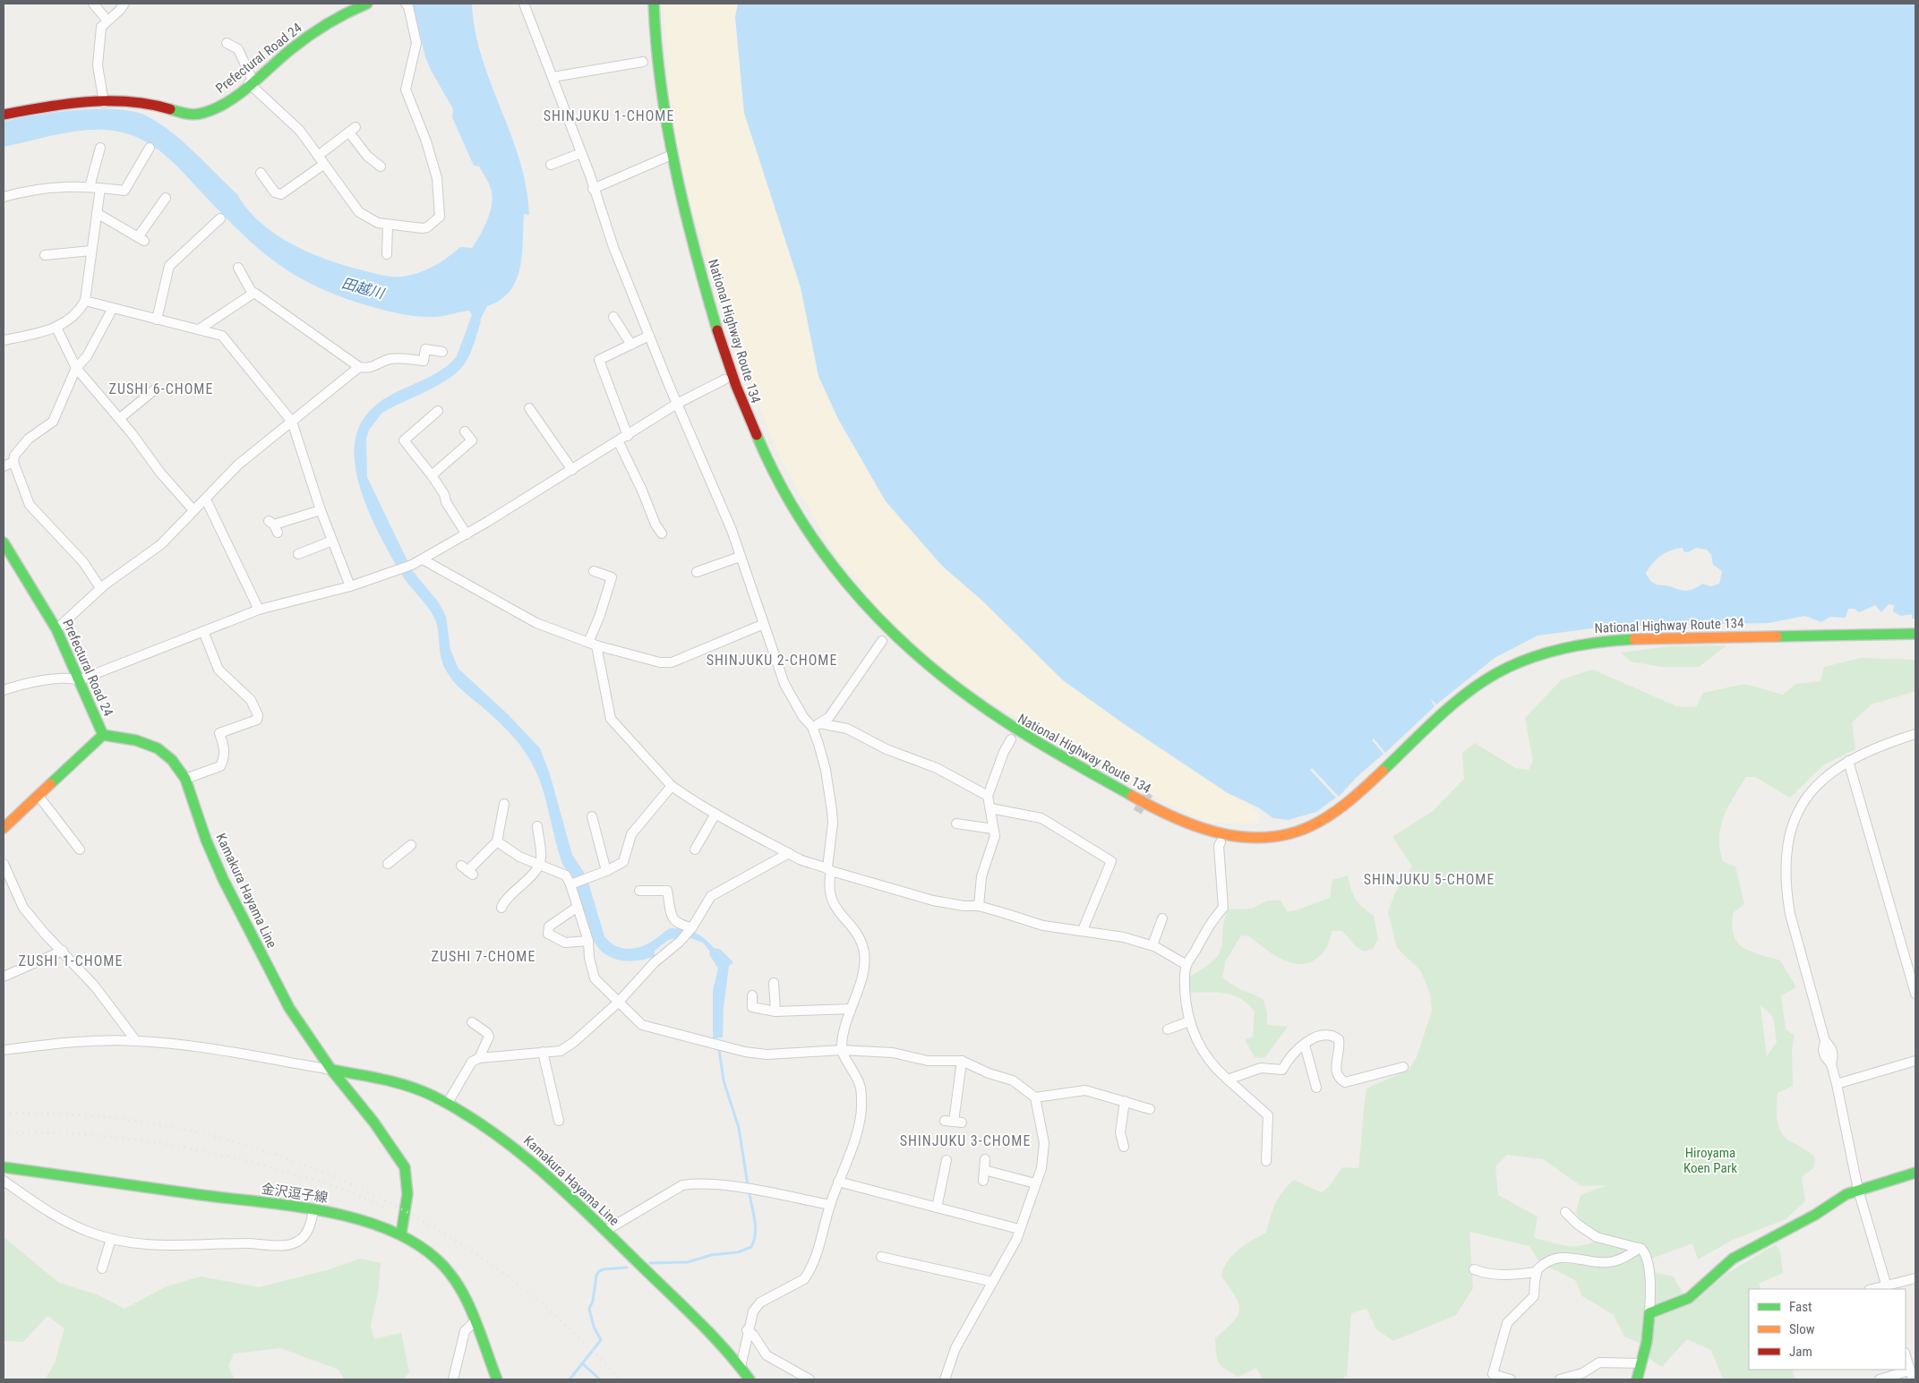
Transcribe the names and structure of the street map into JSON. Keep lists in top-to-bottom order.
{
  "streets": {
    "main road": [
      "Prefectural Road 24",
      "National Highway Route 134",
      "Kamakura Hayama Line",
      "金沢逗子線"
    ]
  },
  "crossings": [
    ["Prefectural Road 24", "Kamakura Hayama Line"],
    ["Kamakura Hayama Line", "金沢逗子線"]
  ],
  "districts": [
    "SHINJUKU 1-CHOME",
    "ZUSHI 6-CHOME",
    "SHINJUKU 2-CHOME",
    "SHINJUKU 5-CHOME",
    "ZUSHI 7-CHOME",
    "ZUSHI 1-CHOME",
    "SHINJUKU 3-CHOME"
  ],
  "water": ["田越川"],
  "parks": ["Hiroyama Koen Park"],
  "legend": ["Fast", "Slow", "Jam"]
}
